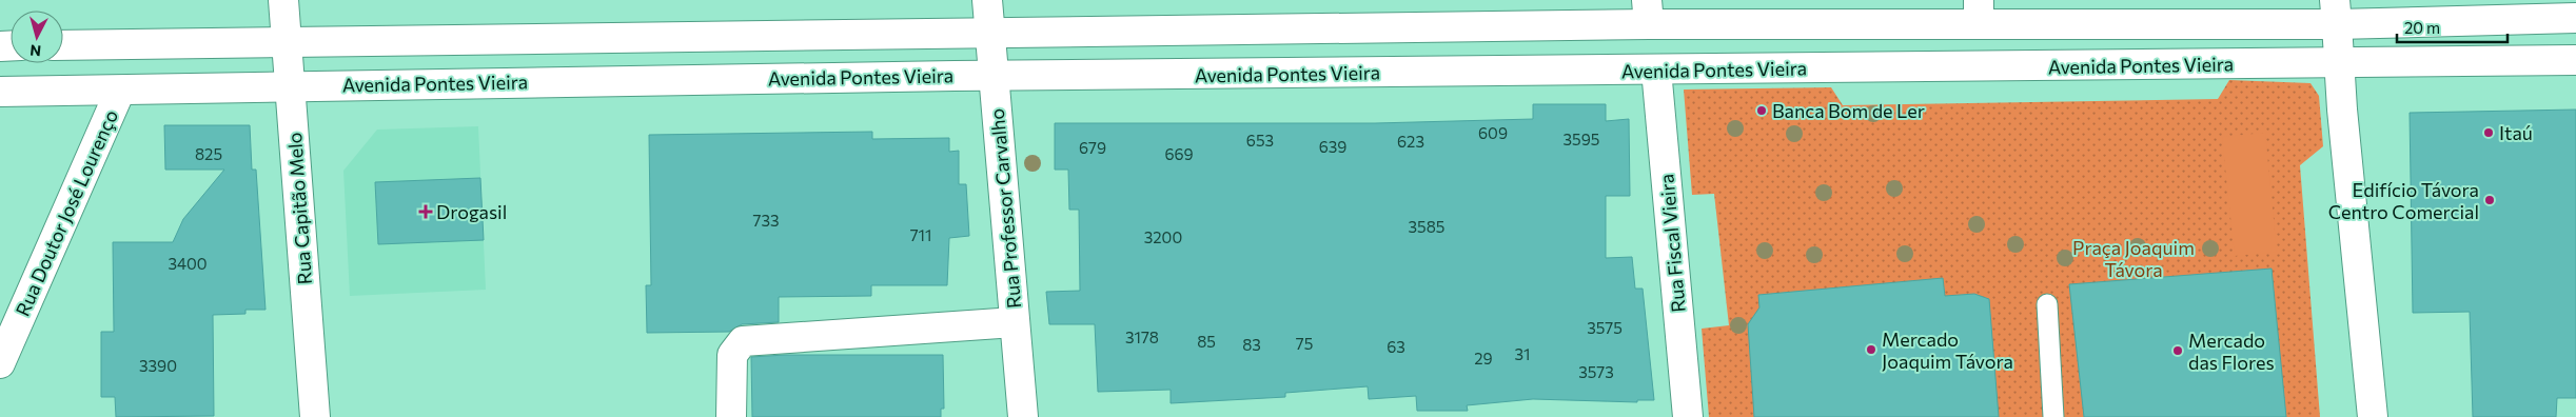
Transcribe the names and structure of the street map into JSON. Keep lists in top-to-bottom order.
{
  "streets": {
    "main road": [
      "Avenida Pontes Vieira",
      "Rua Capitão Melo",
      "Rua Professor Carvalho",
      "Rua Doutor José Lourenço",
      "Rua Fiscal Vieira"
    ]
  },
  "crossings": [
    ["Avenida Pontes Vieira", "Rua Capitão Melo"],
    ["Avenida Pontes Vieira", "Rua Professor Carvalho"],
    ["Avenida Pontes Vieira", "Rua Doutor José Lourenço"],
    ["Avenida Pontes Vieira", "Rua Fiscal Vieira"]
  ],
  "parks": ["Praça Joaquim Távora"],
  "places": {
    "other": [
      "Banca Bom de Ler",
      "Itaú",
      "Edifício Távora Centro Comercial",
      "Mercado Joaquim Távora",
      "Mercado das Flores"
    ],
    "health": ["Drogasil"]
  },
  "house_numbers": [
    "609",
    "3595",
    "653",
    "623",
    "639",
    "679",
    "825",
    "669",
    "733",
    "3585",
    "711",
    "3200",
    "3400",
    "3575",
    "3178",
    "85",
    "75",
    "83",
    "63",
    "31",
    "29",
    "3390",
    "3573"
  ],
  "scale_bar": "20 m",
  "north": "bottom"
}
